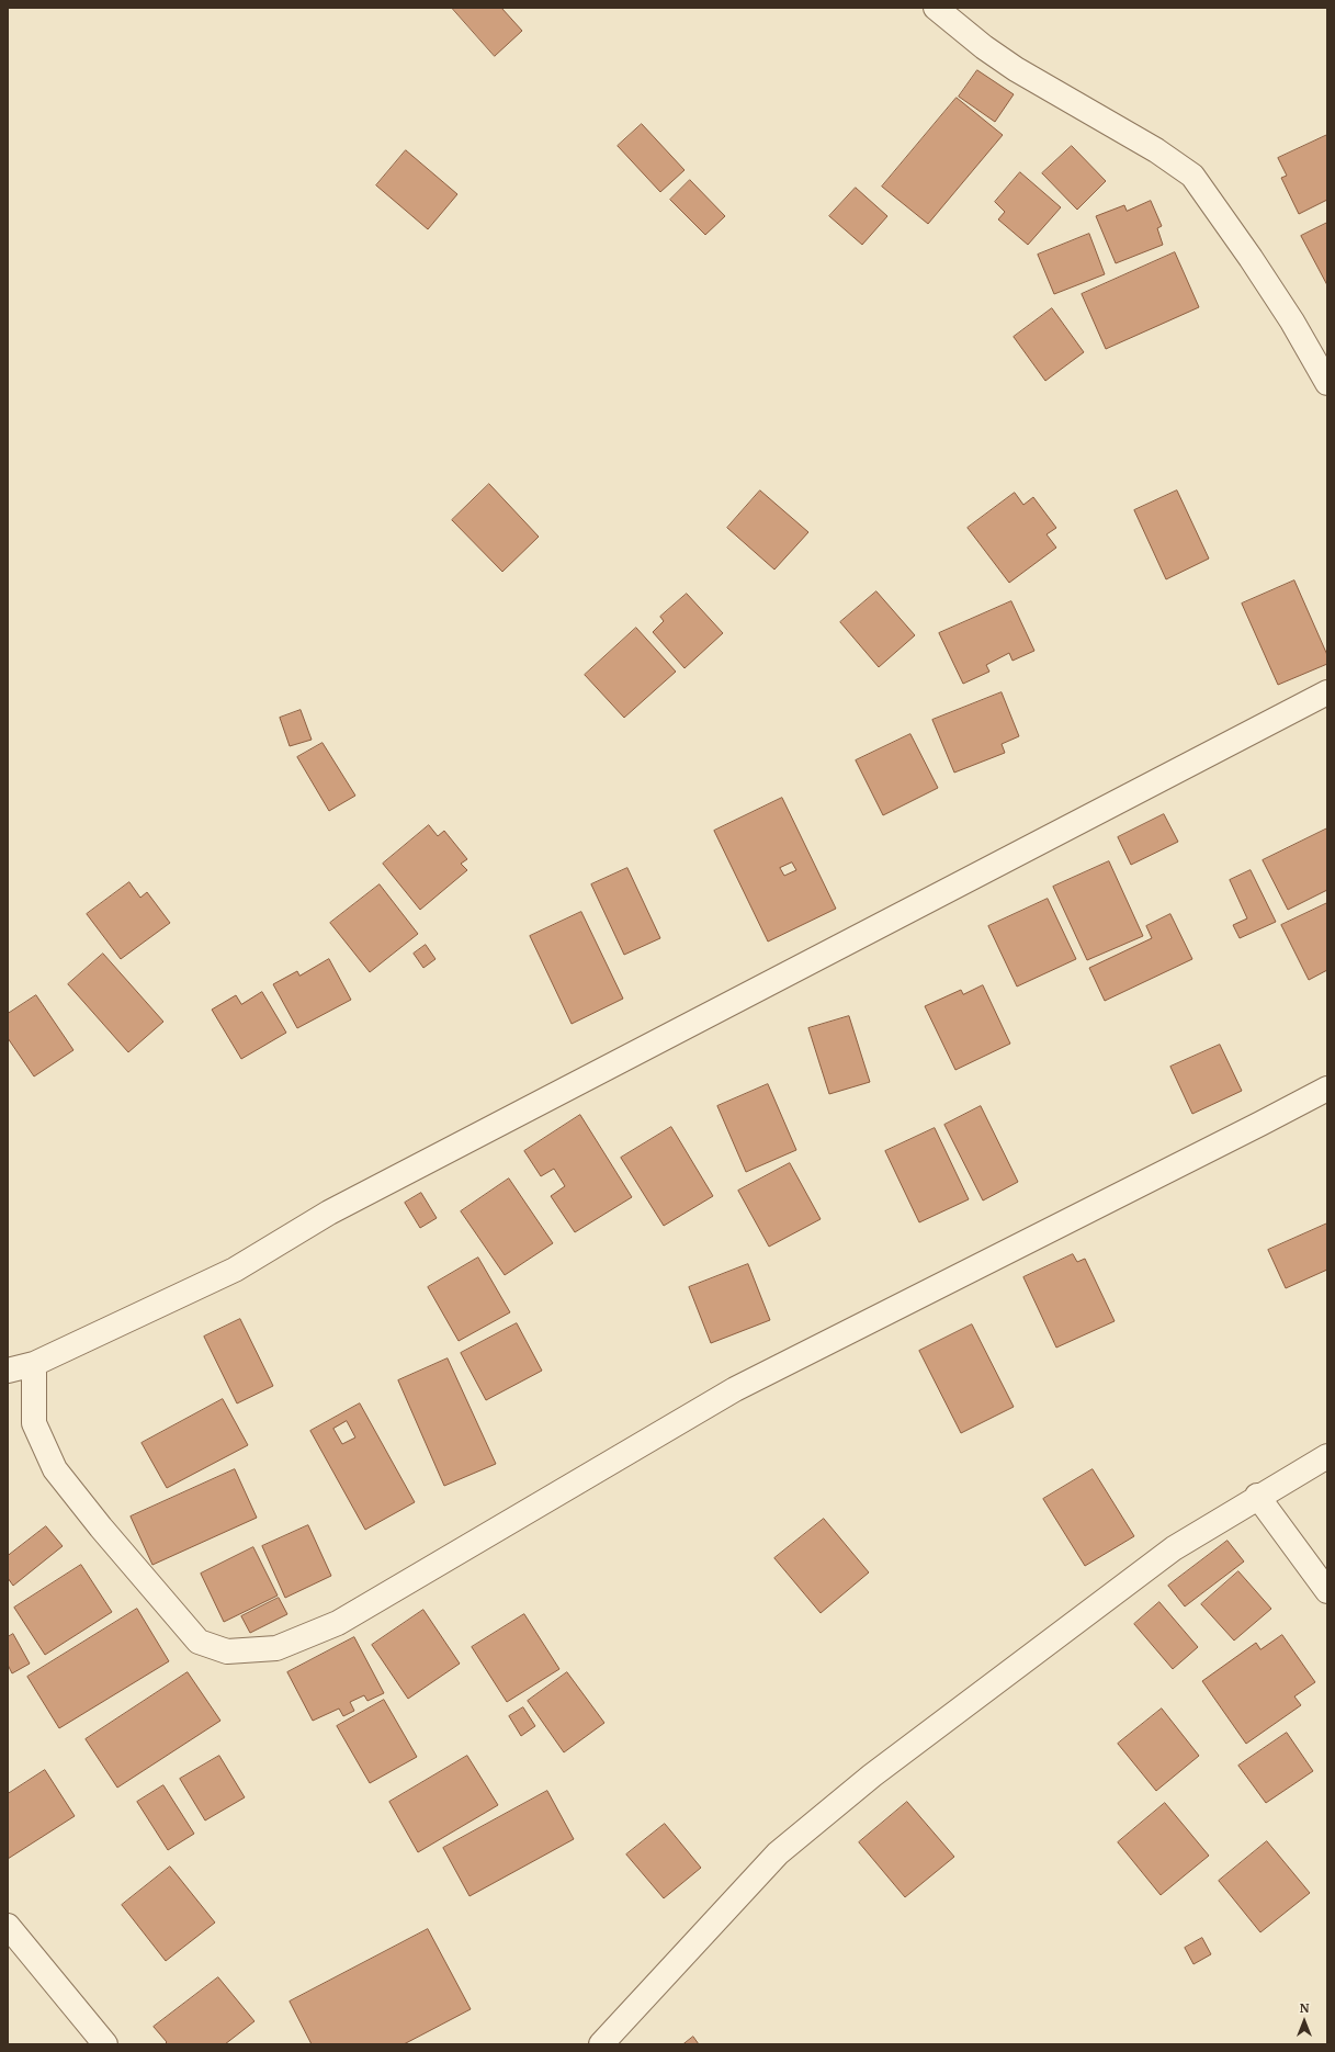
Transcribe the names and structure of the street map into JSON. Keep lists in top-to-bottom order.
{
  "north": "top"
}
